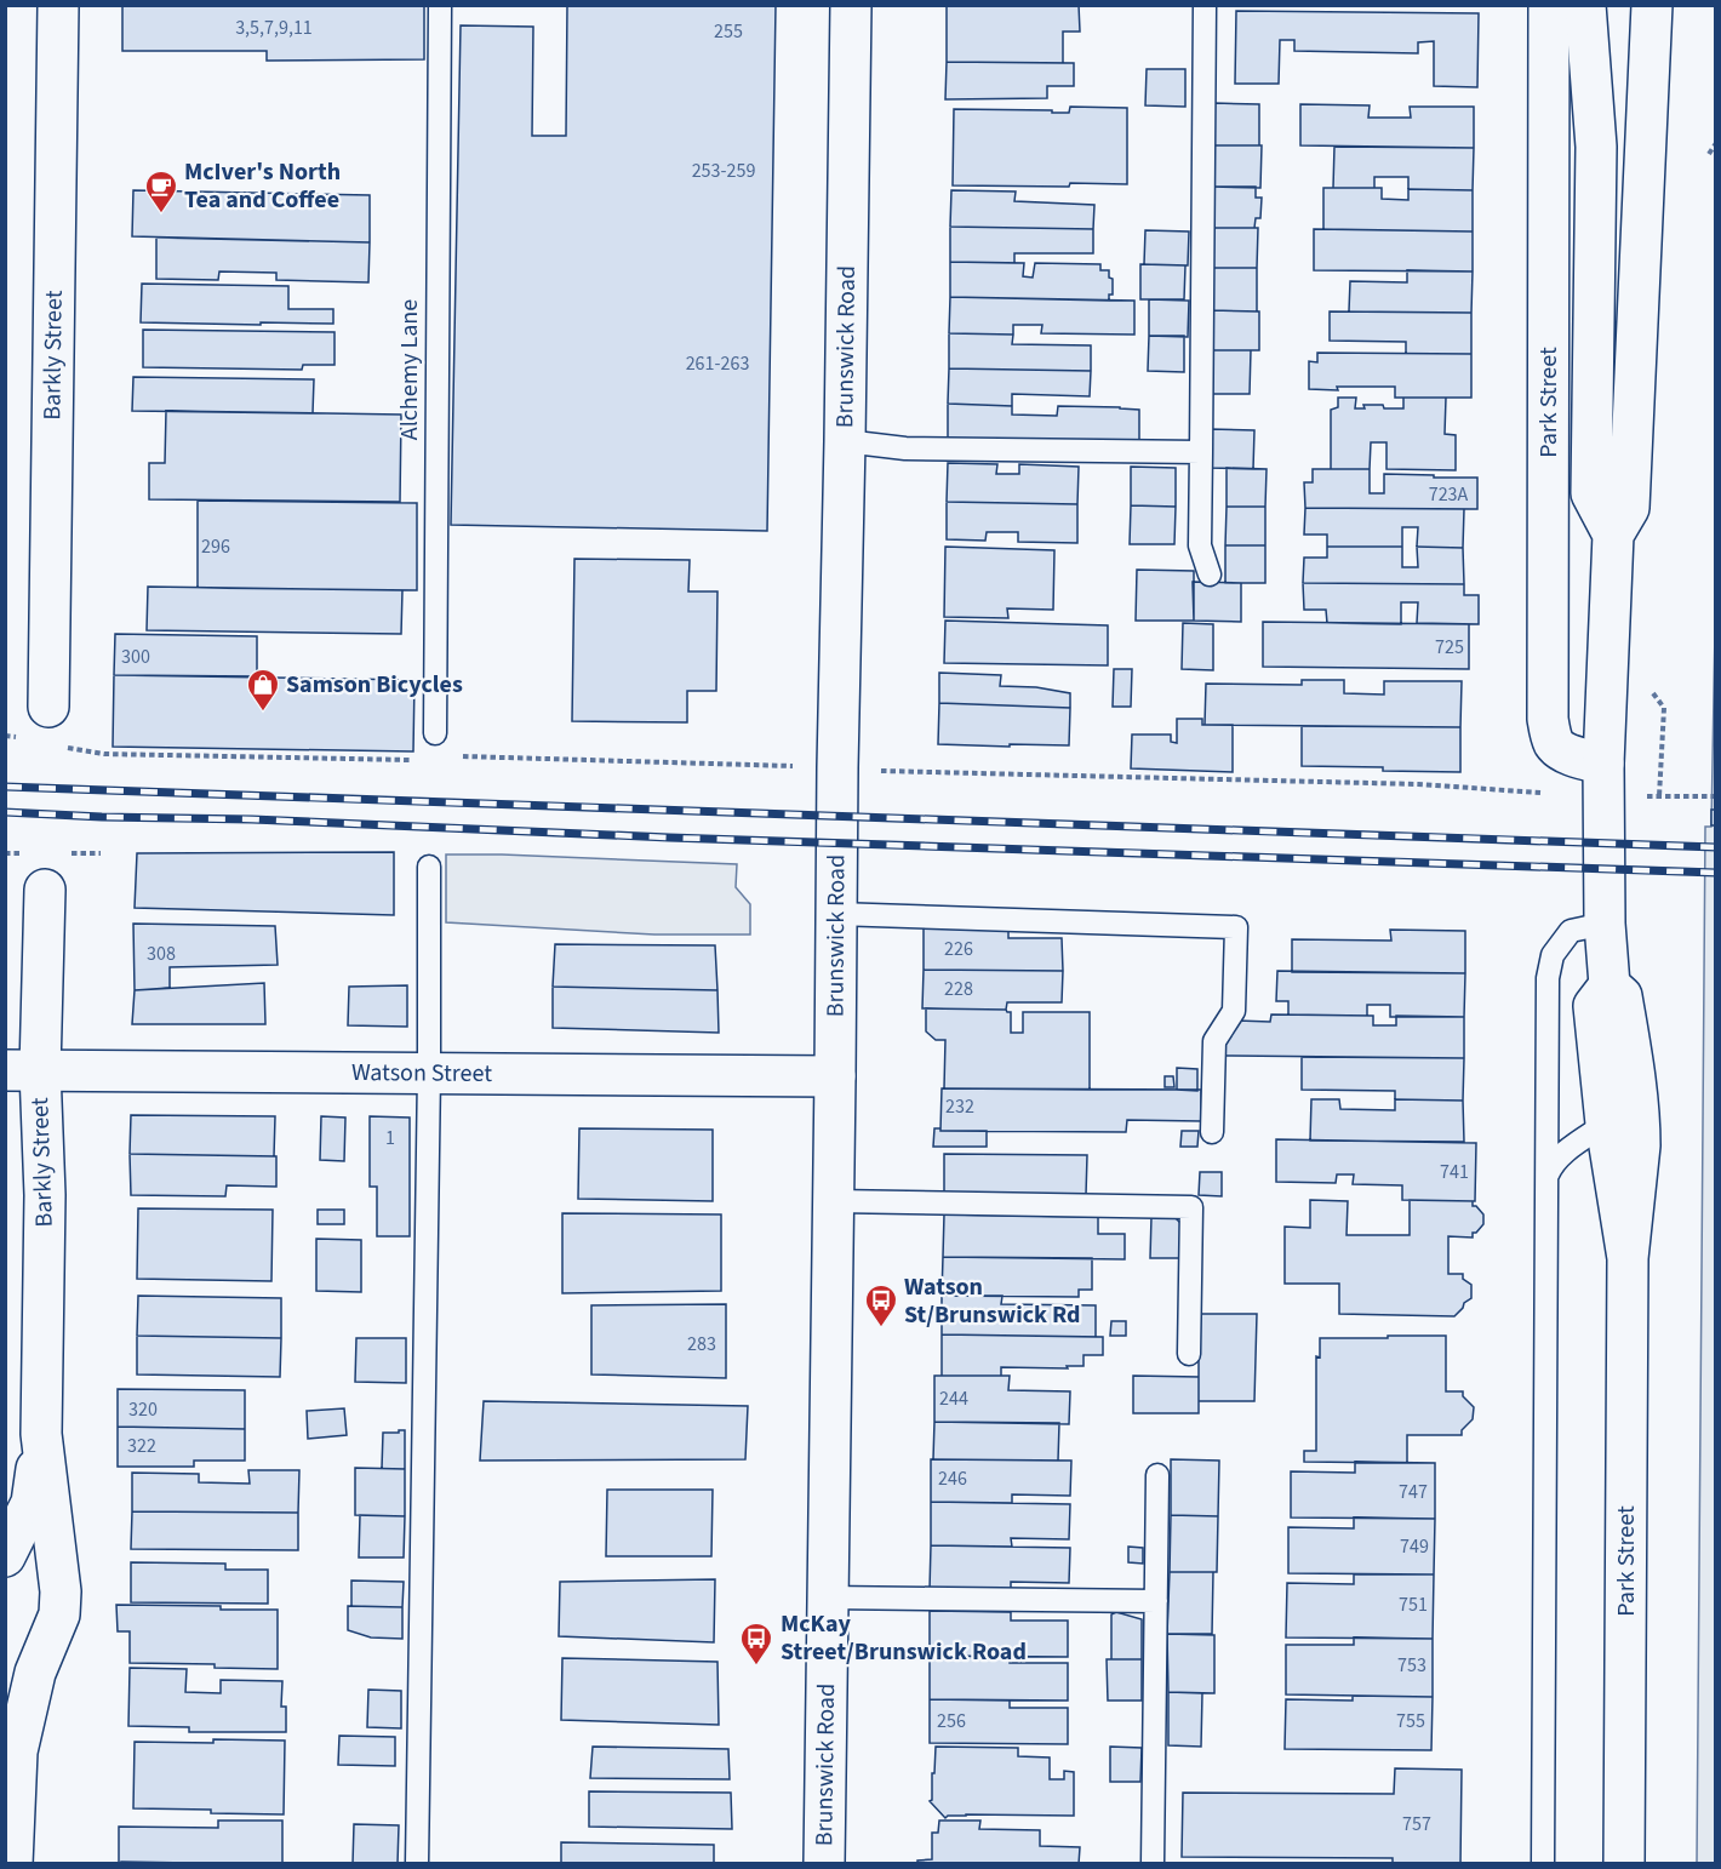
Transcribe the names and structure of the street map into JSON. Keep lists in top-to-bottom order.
{
  "streets": {
    "street": [
      "Brunswick Road",
      "Barkly Street",
      "Park Street",
      "Watson Street"
    ],
    "lane": ["Alchemy Lane"]
  },
  "crossings": [
    ["Brunswick Road", "Watson Street"],
    ["Barkly Street", "Watson Street"]
  ],
  "places": {
    "cafe": ["McIver's North Tea and Coffee"],
    "shop": ["Samson Bicycles"],
    "bus stop": ["Watson St/Brunswick Rd", "McKay Street/Brunswick Road"]
  },
  "house_numbers": [
    "3,5,7,9,11",
    "255",
    "253-259",
    "261-263",
    "723A",
    "296",
    "725",
    "300",
    "226",
    "308",
    "228",
    "232",
    "1",
    "741",
    "283",
    "244",
    "320",
    "322",
    "246",
    "747",
    "749",
    "751",
    "753",
    "256",
    "755",
    "757"
  ]
}
